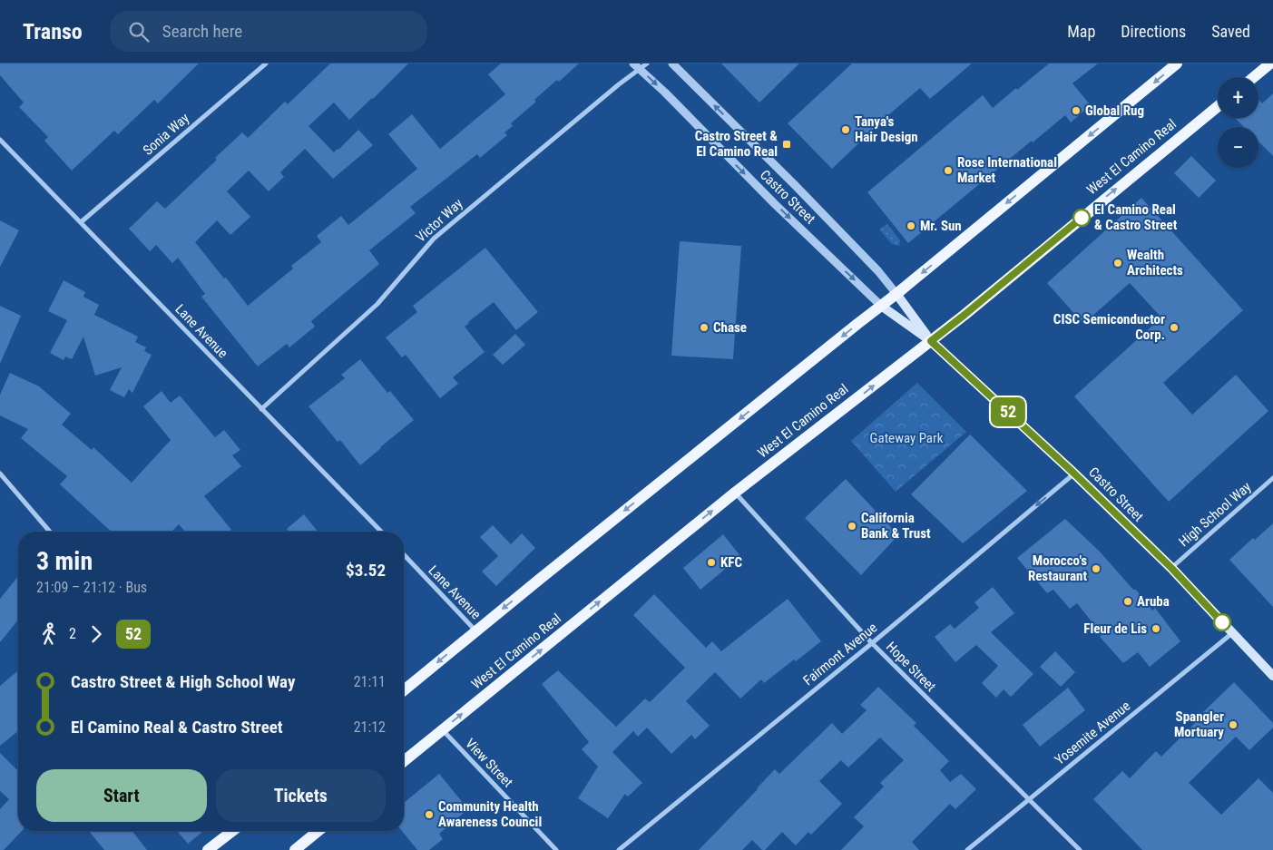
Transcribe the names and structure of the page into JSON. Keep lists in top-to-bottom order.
{
  "streets": {
    "main road": ["West El Camino Real", "Castro Street"],
    "street": [
      "Sonia Way",
      "Victor Way",
      "Lane Avenue",
      "High School Way",
      "Fairmont Avenue",
      "Hope Street",
      "Yosemite Avenue",
      "View Street"
    ]
  },
  "crossings": [
    ["Sonia Way", "Lane Avenue"],
    ["West El Camino Real", "Castro Street"],
    ["West El Camino Real", "Hope Street"],
    ["West El Camino Real", "View Street"],
    ["Castro Street", "Victor Way"],
    ["Castro Street", "High School Way"],
    ["Castro Street", "Fairmont Avenue"],
    ["Castro Street", "Yosemite Avenue"],
    ["Victor Way", "Lane Avenue"],
    ["Fairmont Avenue", "Hope Street"],
    ["Hope Street", "Yosemite Avenue"]
  ],
  "one_way": ["Fairmont Avenue"],
  "parks": ["Gateway Park"],
  "places": {
    "other": [
      "Global Rug",
      "Tanya's Hair Design",
      "Rose International Market",
      "El Camino Real & Castro Street",
      "Mr. Sun",
      "Wealth Architects",
      "Chase",
      "CISC Semiconductor Corp.",
      "California Bank & Trust",
      "KFC",
      "Morocco's Restaurant",
      "Aruba",
      "Fleur de Lis",
      "Spangler Mortuary",
      "Community Health Awareness Council"
    ],
    "transit": ["Castro Street & El Camino Real"]
  },
  "lines": ["bus line 52"],
  "page": {
    "header": "Transo",
    "search": "Search here",
    "nav": ["Map", "Directions", "Saved"],
    "on_map": "52",
    "map_buttons": ["+", "−"],
    "heading": ["3 min", "21:09 – 21:12 · Bus", "$3.52"],
    "legs": ["2", "52"],
    "list": [
      {
        "name": "Castro Street & High School Way",
        "value": "21:11"
      },
      {
        "name": "El Camino Real & Castro Street",
        "value": "21:12"
      }
    ],
    "buttons": ["Start", "Tickets"]
  }
}
